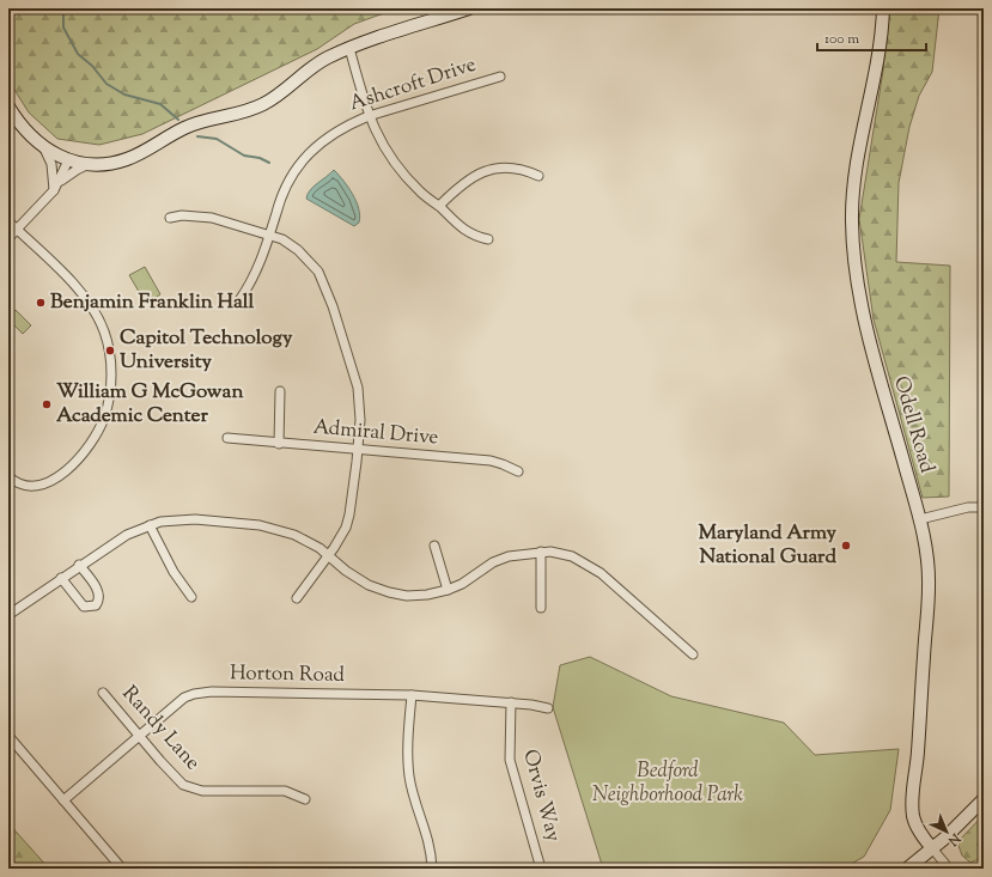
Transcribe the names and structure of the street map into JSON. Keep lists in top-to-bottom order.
{
  "streets": {
    "street": [
      "Ashcroft Drive",
      "Odell Road",
      "Admiral Drive",
      "Horton Road",
      "Randy Lane",
      "Orvis Way"
    ]
  },
  "crossings": [
    ["Horton Road", "Randy Lane"],
    ["Horton Road", "Orvis Way"]
  ],
  "parks": ["Bedford Neighborhood Park"],
  "places": [
    "Benjamin Franklin Hall",
    "Capitol Technology University",
    "William G McGowan Academic Center",
    "Maryland Army National Guard"
  ],
  "scale_bar": "100 m",
  "north": "bottom right"
}
